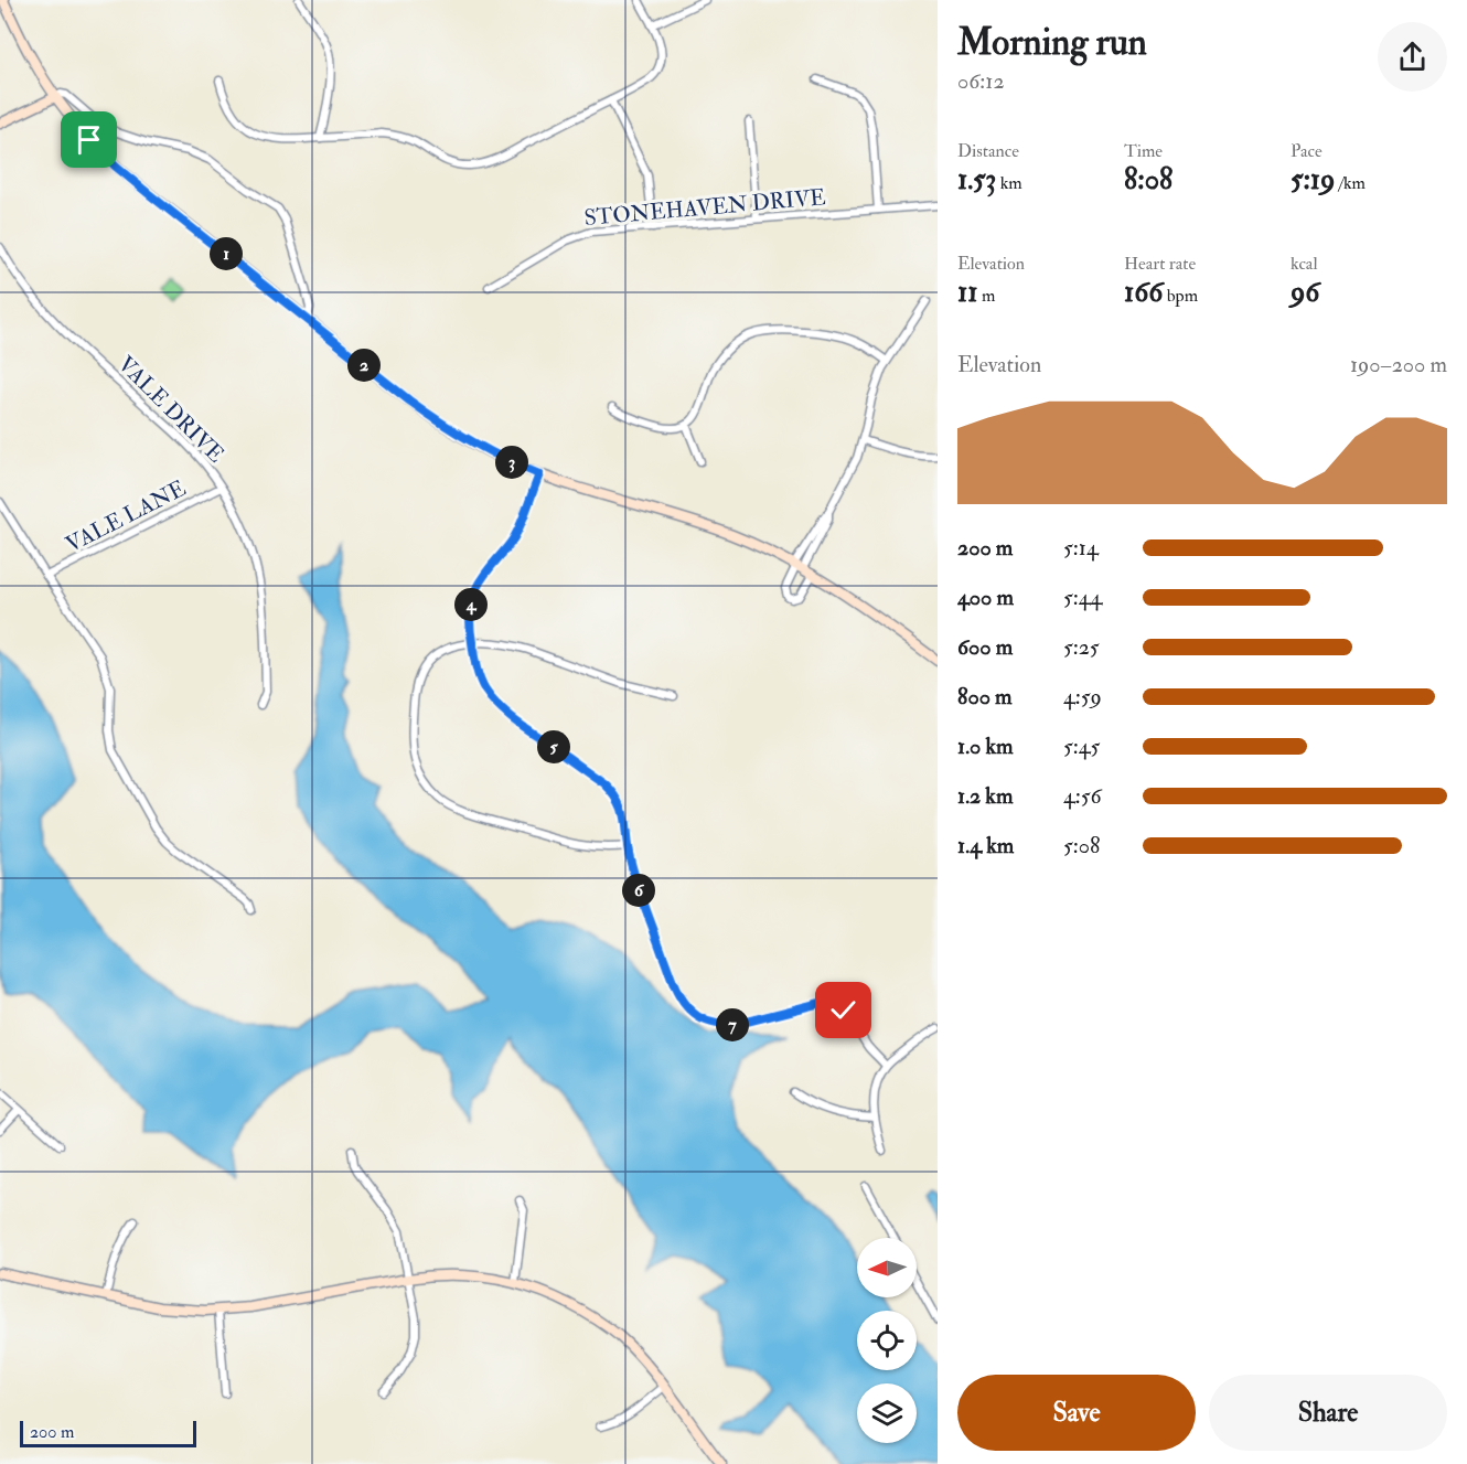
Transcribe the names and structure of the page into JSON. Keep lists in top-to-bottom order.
{
  "streets": {
    "street": ["STONEHAVEN DRIVE", "VALE DRIVE", "VALE LANE"]
  },
  "crossings": [
    ["VALE DRIVE", "VALE LANE"]
  ],
  "scale_bar": "200 m",
  "north": "left",
  "page": {
    "heading": ["Morning run", "06:12"],
    "stats": [
      ["Distance", "1.53 km"],
      ["Time", "8:08"],
      ["Pace", "5:19 /km"],
      ["Elevation", "11 m"],
      ["Heart rate", "166 bpm"],
      ["kcal", "96"]
    ],
    "pins": [
      "1",
      "2",
      "3",
      "4",
      "5",
      "6",
      "7"
    ],
    "chart": ["Elevation", "190–200 m"],
    "list": [
      {
        "name": "200 m",
        "note": "5:14"
      },
      {
        "name": "400 m",
        "note": "5:44"
      },
      {
        "name": "600 m",
        "note": "5:25"
      },
      {
        "name": "800 m",
        "note": "4:59"
      },
      {
        "name": "1.0 km",
        "note": "5:45"
      },
      {
        "name": "1.2 km",
        "note": "4:56"
      },
      {
        "name": "1.4 km",
        "note": "5:08"
      }
    ],
    "buttons": ["Save", "Share"],
    "scale": "200 m"
  }
}
